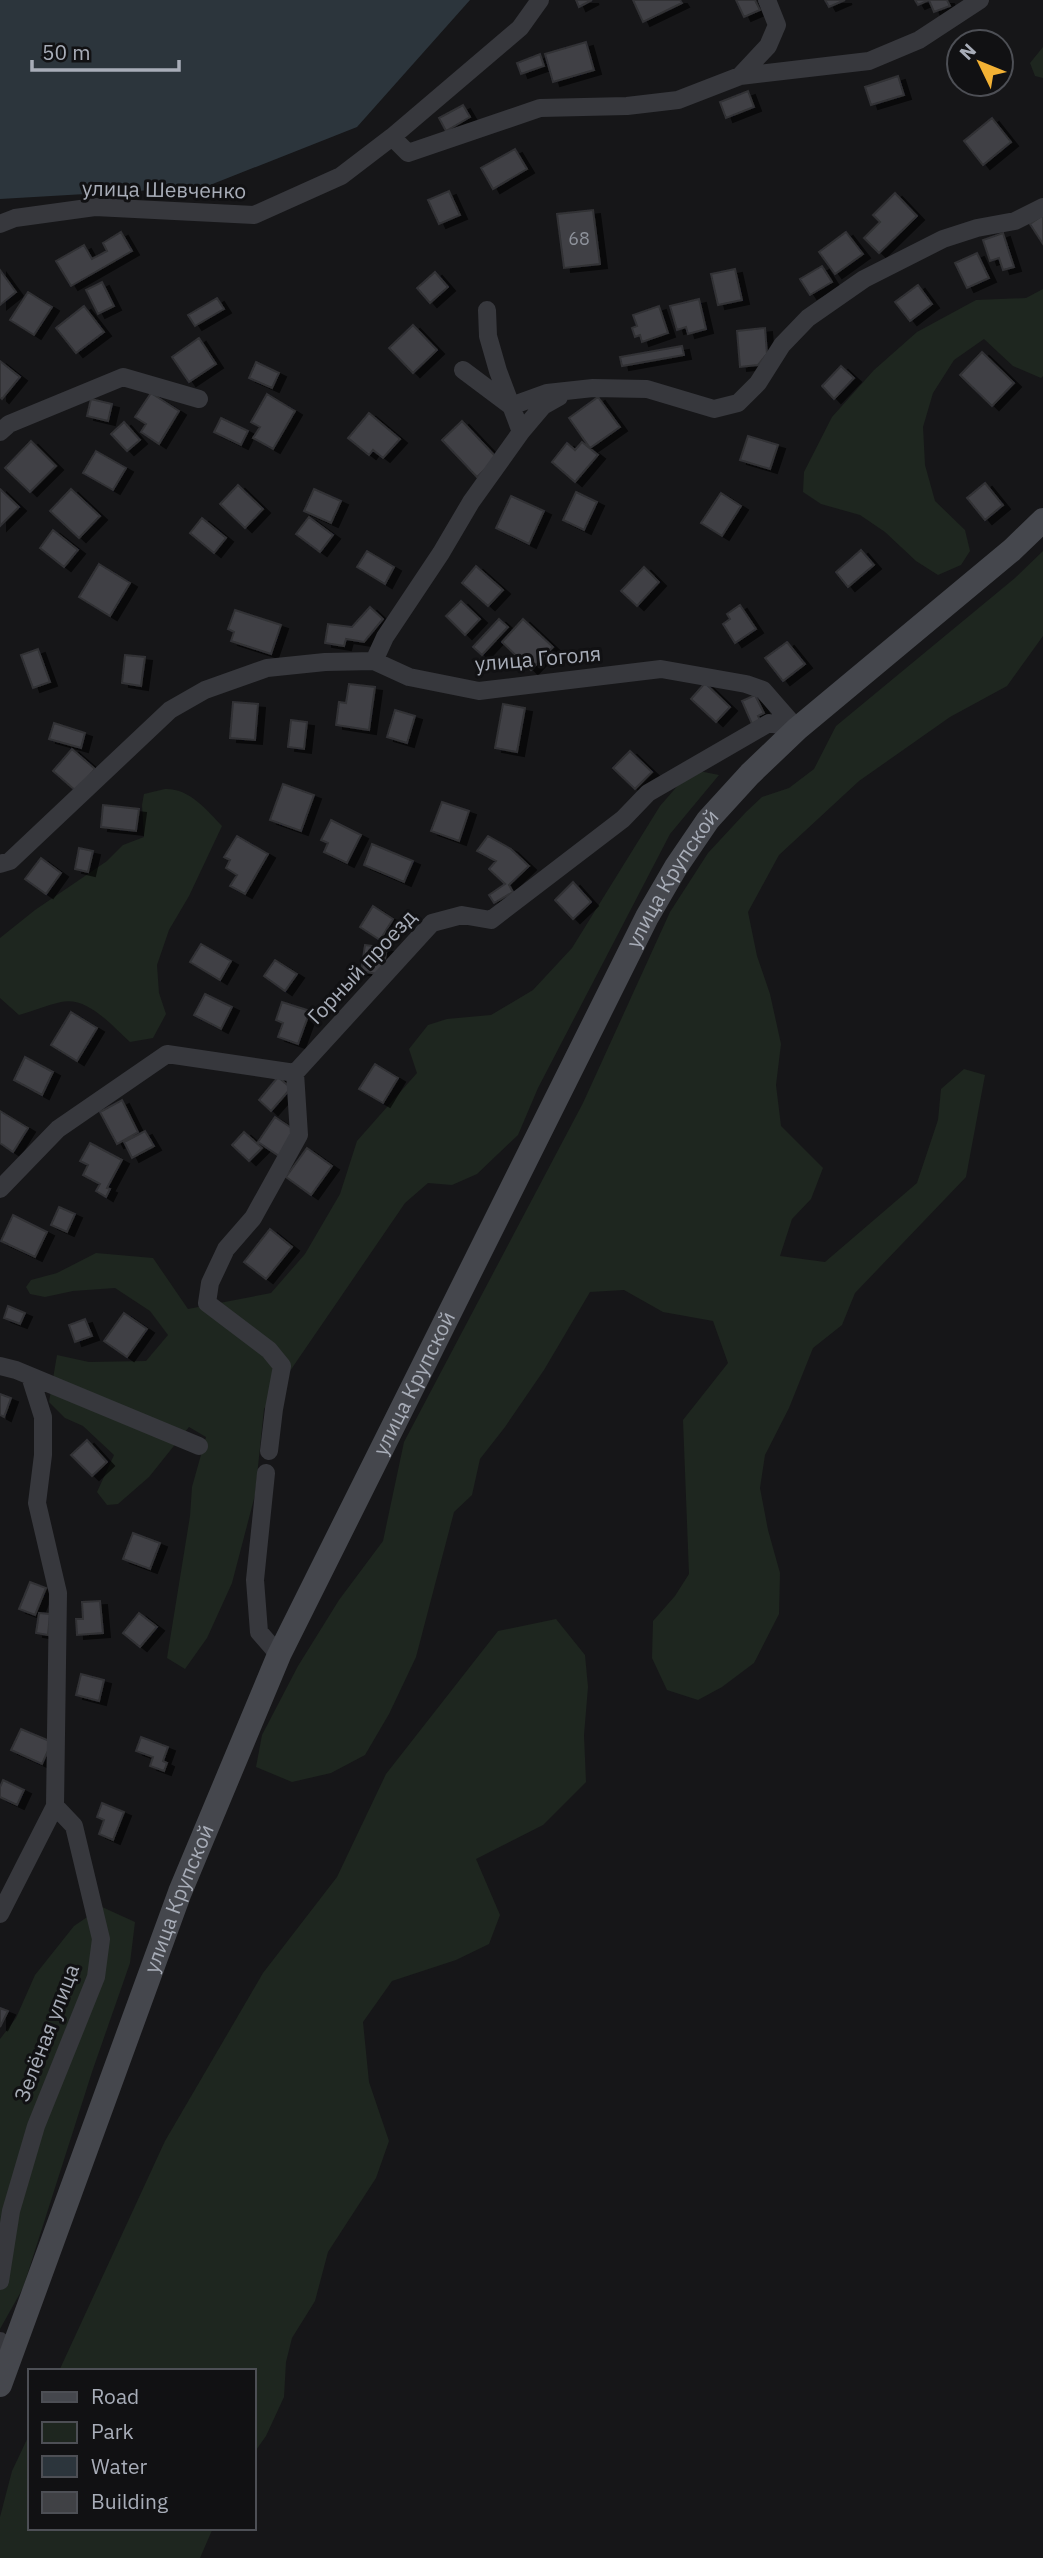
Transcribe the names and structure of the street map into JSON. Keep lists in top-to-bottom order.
{
  "streets": {
    "street": [
      "улица Шевченко",
      "улица Гоголя",
      "улица Крупской",
      "Горный проезд",
      "Зелёная улица"
    ]
  },
  "crossings": [
    ["улица Гоголя", "улица Крупской"],
    ["улица Гоголя", "Горный проезд"],
    ["улица Крупской", "Горный проезд"]
  ],
  "house_numbers": ["68"],
  "legend": [
    "Road",
    "Park",
    "Water",
    "Building"
  ],
  "scale_bar": "50 m",
  "north": "top left"
}
